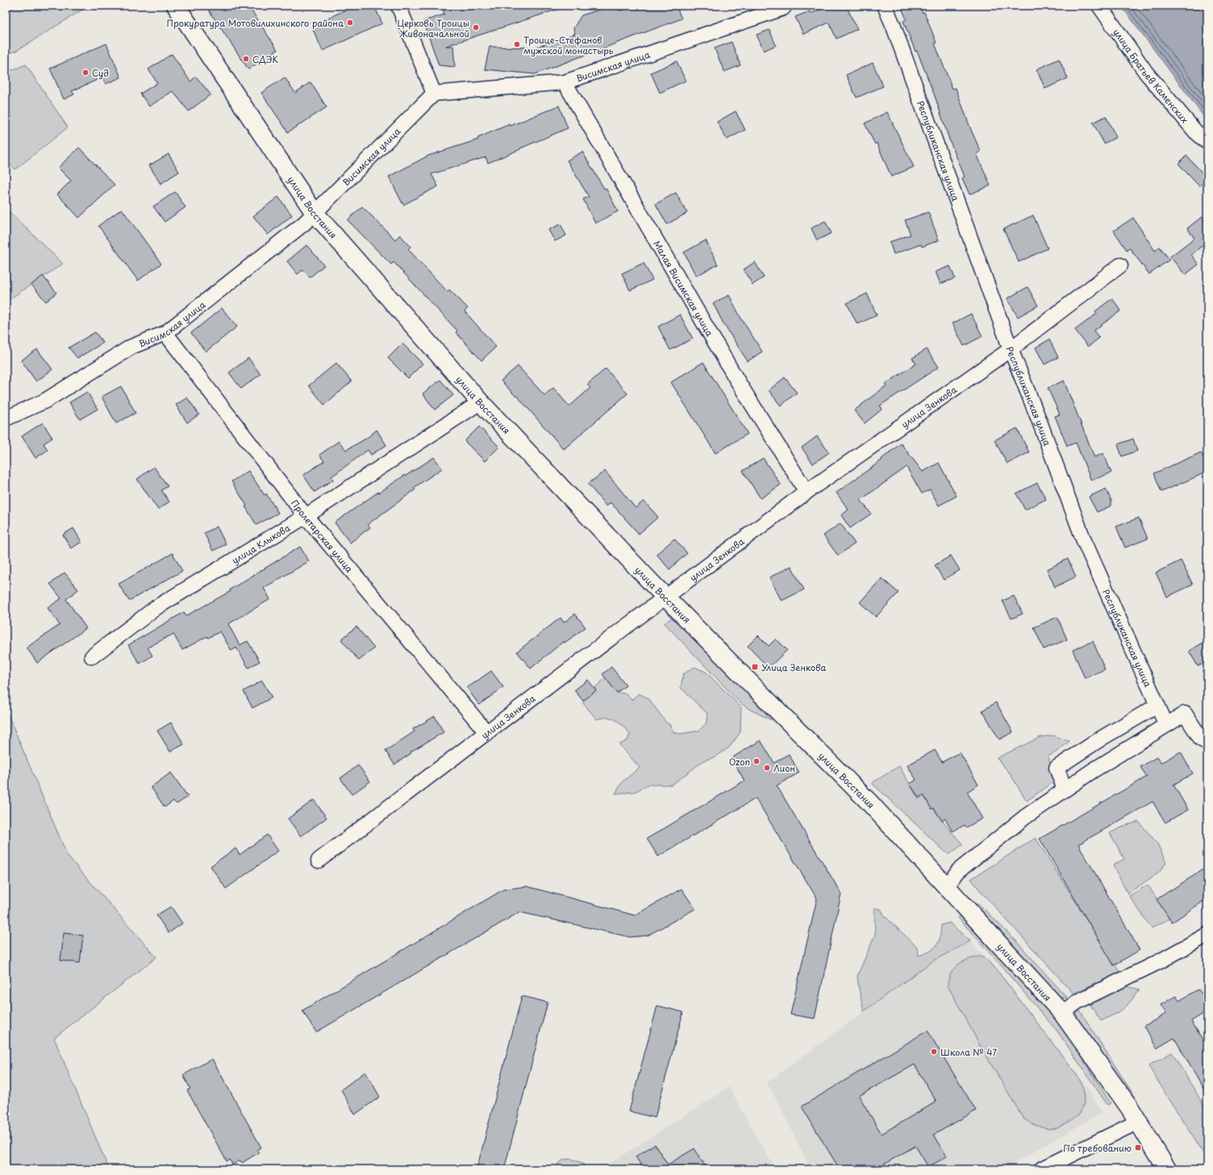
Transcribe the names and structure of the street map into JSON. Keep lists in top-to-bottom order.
{
  "streets": {
    "street": [
      "Висимская улица",
      "улица Братьев Каменских",
      "Республиканская улица",
      "улица Восстания",
      "Малая Висимская улица",
      "улица Зенкова",
      "Пролетарская улица",
      "улица Клыкова"
    ]
  },
  "crossings": [
    ["Висимская улица", "улица Восстания"],
    ["Висимская улица", "Малая Висимская улица"],
    ["Висимская улица", "Пролетарская улица"],
    ["Республиканская улица", "улица Зенкова"],
    ["улица Восстания", "улица Зенкова"],
    ["улица Восстания", "улица Клыкова"],
    ["Малая Висимская улица", "улица Зенкова"],
    ["улица Зенкова", "Пролетарская улица"],
    ["Пролетарская улица", "улица Клыкова"]
  ],
  "places": {
    "other": [
      "Прокуратура Мотовилихинского района",
      "Церковь Троицы Живоначальной",
      "Троице-Стефанов мужской монастырь",
      "СДЭК",
      "Суд",
      "Ozon",
      "Лион",
      "Школа № 47"
    ],
    "transit": ["Улица Зенкова", "По требованию"]
  }
}
